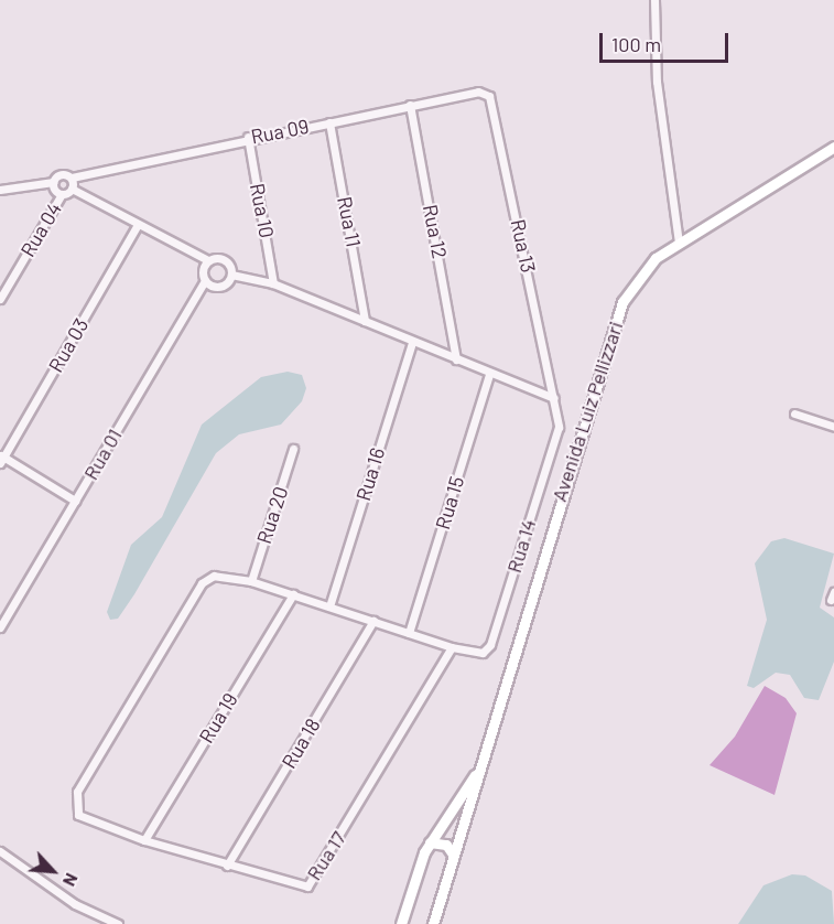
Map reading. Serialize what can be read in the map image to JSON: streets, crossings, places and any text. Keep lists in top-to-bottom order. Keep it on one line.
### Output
{"streets":{"main road":["Avenida Luiz Pellizzari"],"street":["Rua 09","Rua 10","Rua 11","Rua 04","Rua 12","Rua 13","Rua 03","Rua 01","Rua 16","Rua 15","Rua 20","Rua 14","Rua 19","Rua 18","Rua 17"]},"crossings":[["Rua 09","Rua 10"],["Rua 09","Rua 11"],["Rua 09","Rua 12"],["Rua 09","Rua 13"],["Rua 13","Rua 14"],["Rua 20","Rua 17"],["Rua 14","Rua 17"],["Rua 19","Rua 17"],["Rua 18","Rua 17"]],"scale_bar":"100 m","north":"bottom right"}
